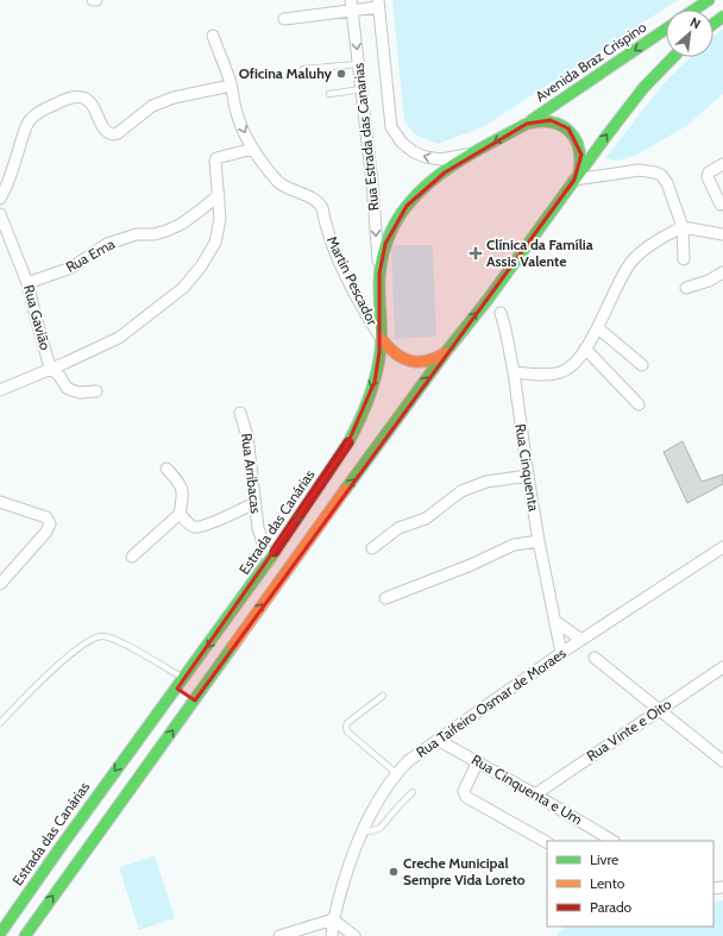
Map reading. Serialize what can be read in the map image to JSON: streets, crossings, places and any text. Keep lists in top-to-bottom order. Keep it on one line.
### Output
{"streets":{"main road":["Avenida Braz Crispino","Estrada das Canárias"],"street":["Rua Estrada das Canarias","Rua Ema","Martin Pescador","Rua Gavião","Rua Cinquenta","Rua Arribacas","Rua Taifeiro Osmar de Moraes","Rua Vinte e Oito","Rua Cinquenta e Um"]},"crossings":[["Avenida Braz Crispino","Estrada das Canárias"],["Rua Estrada das Canarias","Estrada das Canárias"],["Rua Ema","Rua Gavião"],["Martin Pescador","Estrada das Canárias"],["Rua Cinquenta","Rua Taifeiro Osmar de Moraes"],["Rua Arribacas","Estrada das Canárias"],["Rua Taifeiro Osmar de Moraes","Rua Cinquenta e Um"],["Rua Vinte e Oito","Rua Cinquenta e Um"]],"places":{"other":["Oficina Maluhy","Creche Municipal Sempre Vida Loreto"],"health":["Clínica da Família Assis Valente"]},"legend":["Livre","Lento","Parado"],"north":"top right"}
